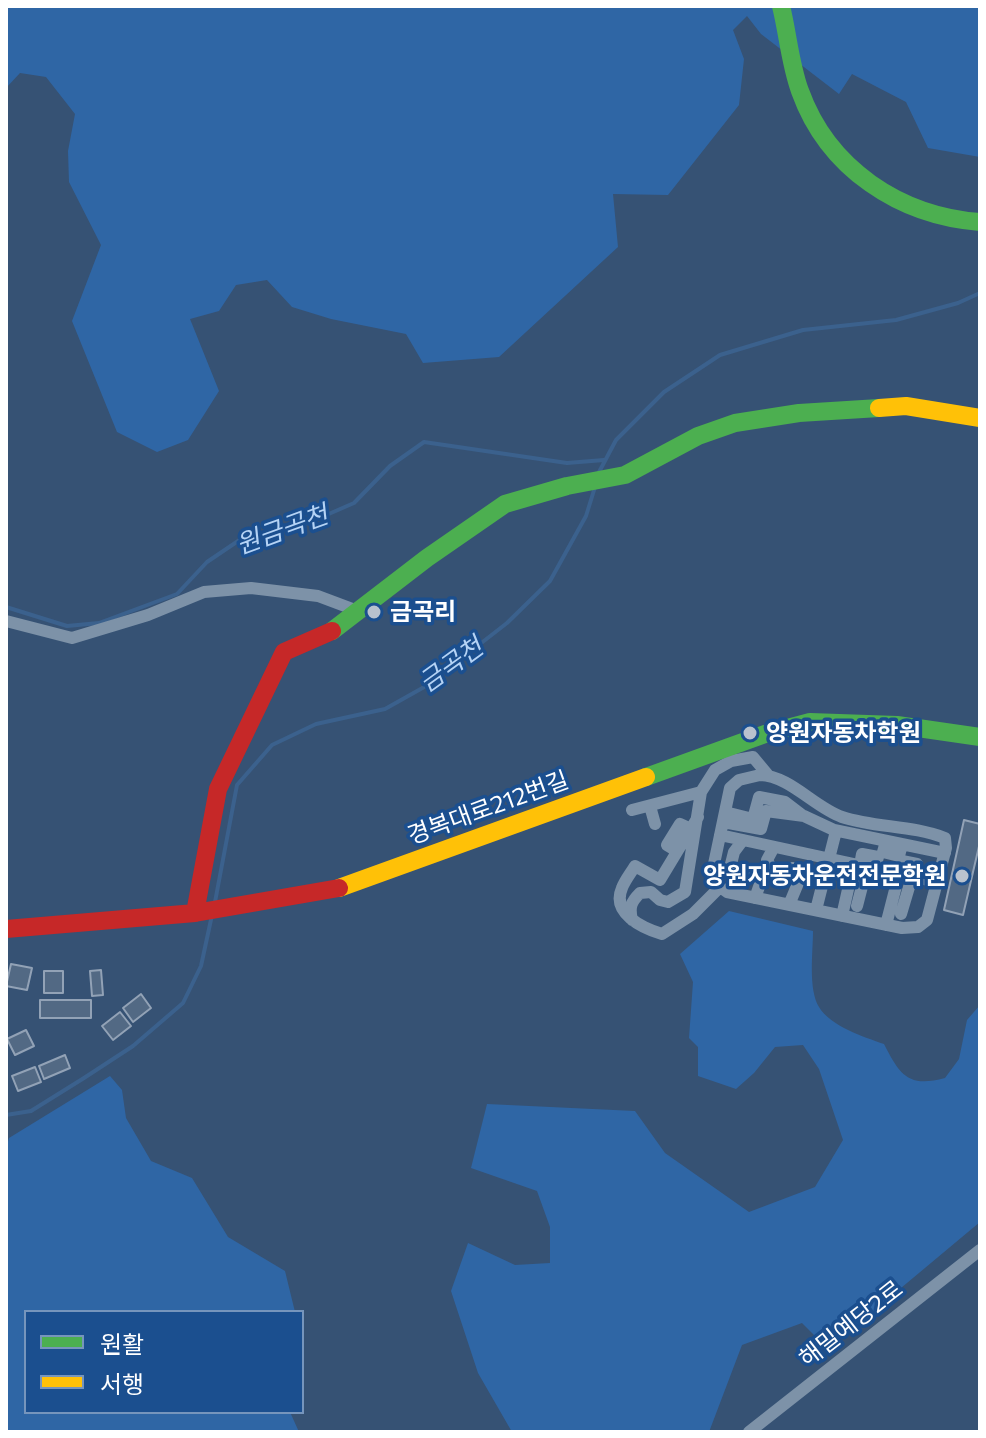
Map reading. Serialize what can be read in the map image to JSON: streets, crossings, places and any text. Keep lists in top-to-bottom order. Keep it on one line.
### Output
{"streets":{"street":["경복대로212번길","해밀예당2로"]},"water":["원금곡천","금곡천"],"places":["금곡리","양원자동차학원","양원자동차운전전문학원"],"legend":["원활","서행"]}
